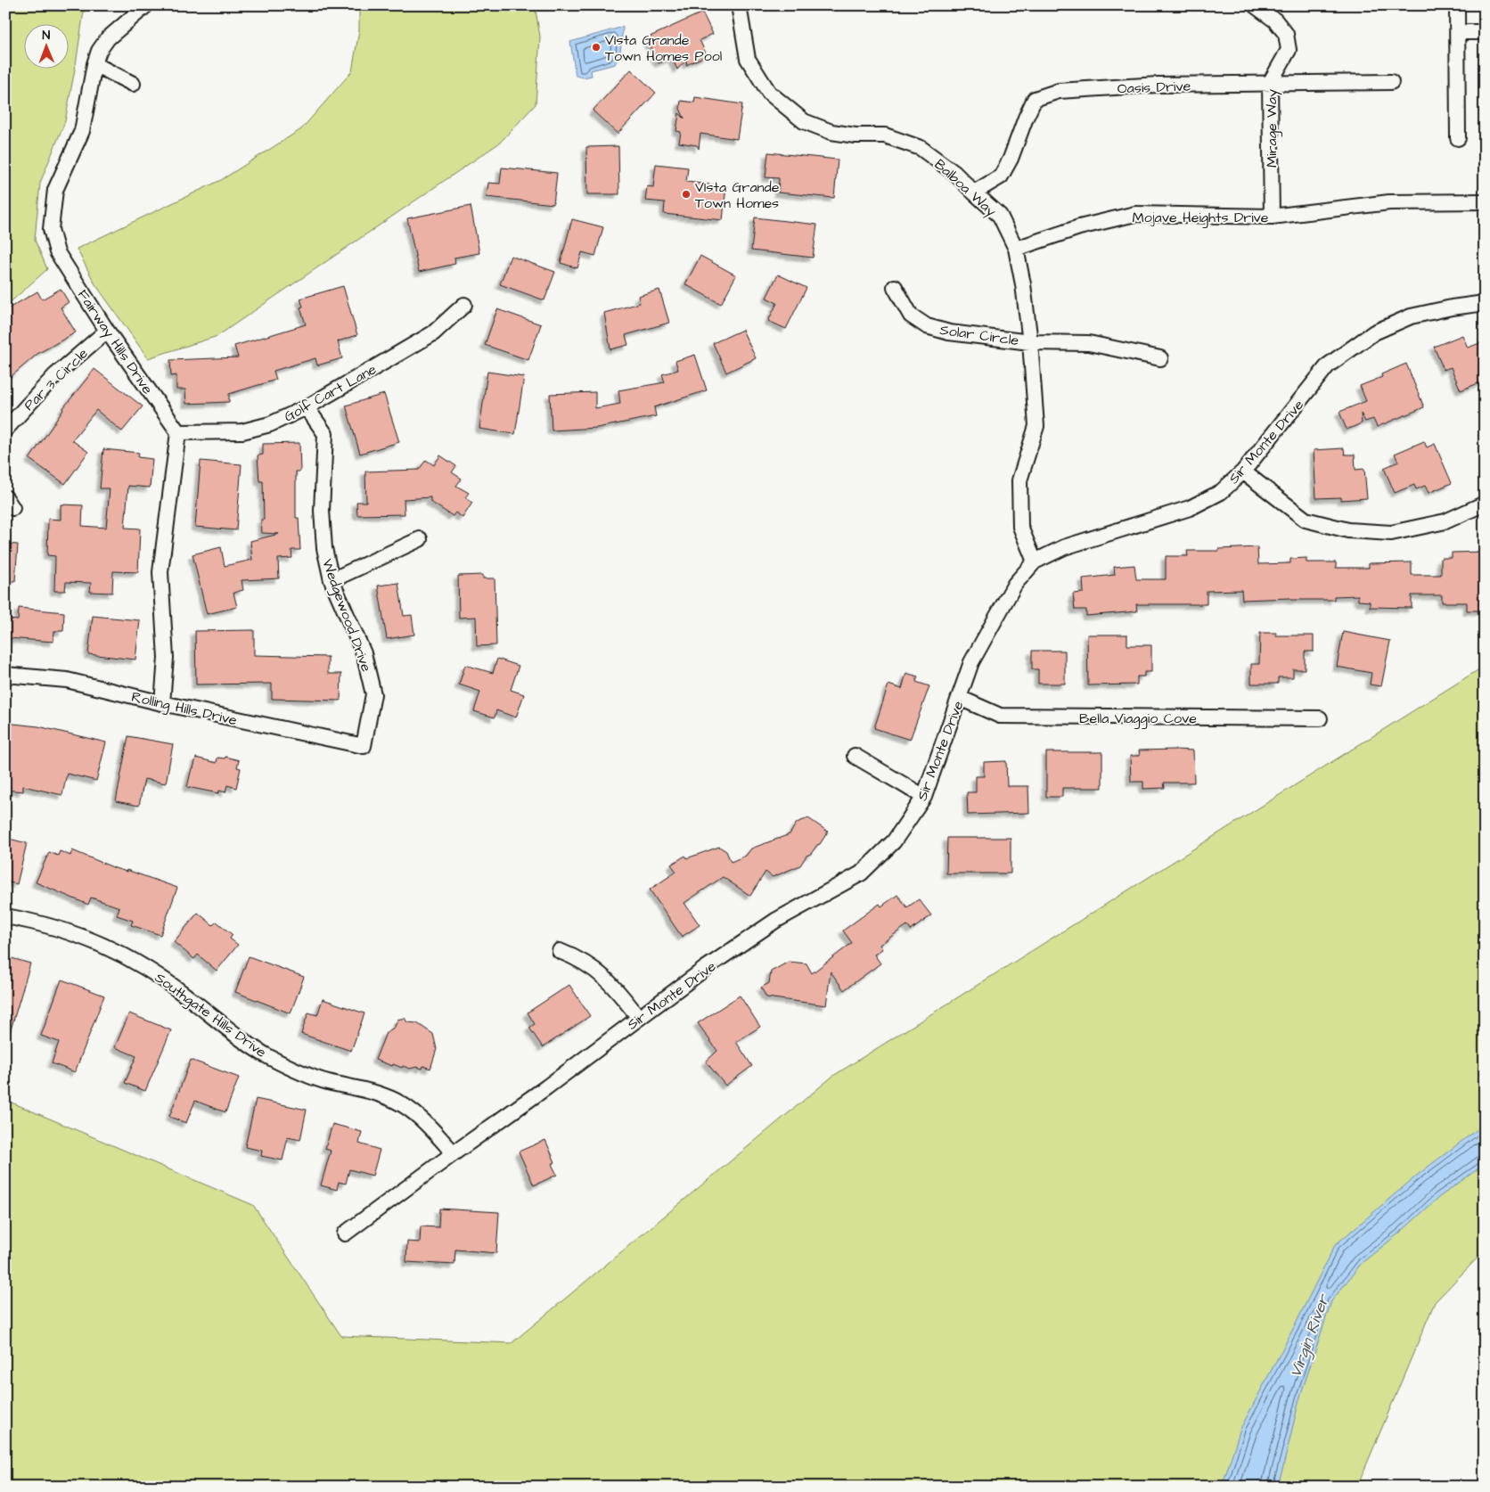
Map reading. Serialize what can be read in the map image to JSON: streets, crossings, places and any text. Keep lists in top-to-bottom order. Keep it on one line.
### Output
{"streets":{"street":["Oasis Drive","Mirage Way","Balboa Way","Mojave Heights Drive","Solar Circle","Fairway Hills Drive","Par 3 Circle","Golf Cart Lane","Sir Monte Drive","Wedgewood Drive","Rolling Hills Drive","Bella Viaggio Cove","Southgate Hills Drive"]},"crossings":[["Oasis Drive","Mirage Way"],["Oasis Drive","Balboa Way"],["Mirage Way","Mojave Heights Drive"],["Balboa Way","Mojave Heights Drive"],["Balboa Way","Solar Circle"],["Balboa Way","Sir Monte Drive"],["Fairway Hills Drive","Par 3 Circle"],["Fairway Hills Drive","Golf Cart Lane"],["Golf Cart Lane","Wedgewood Drive"],["Sir Monte Drive","Bella Viaggio Cove"],["Sir Monte Drive","Southgate Hills Drive"],["Wedgewood Drive","Rolling Hills Drive"]],"water":["Virgin River"],"places":["VIsta Grande Town Homes Pool","VIsta Grande Town Homes"],"north":"top"}
